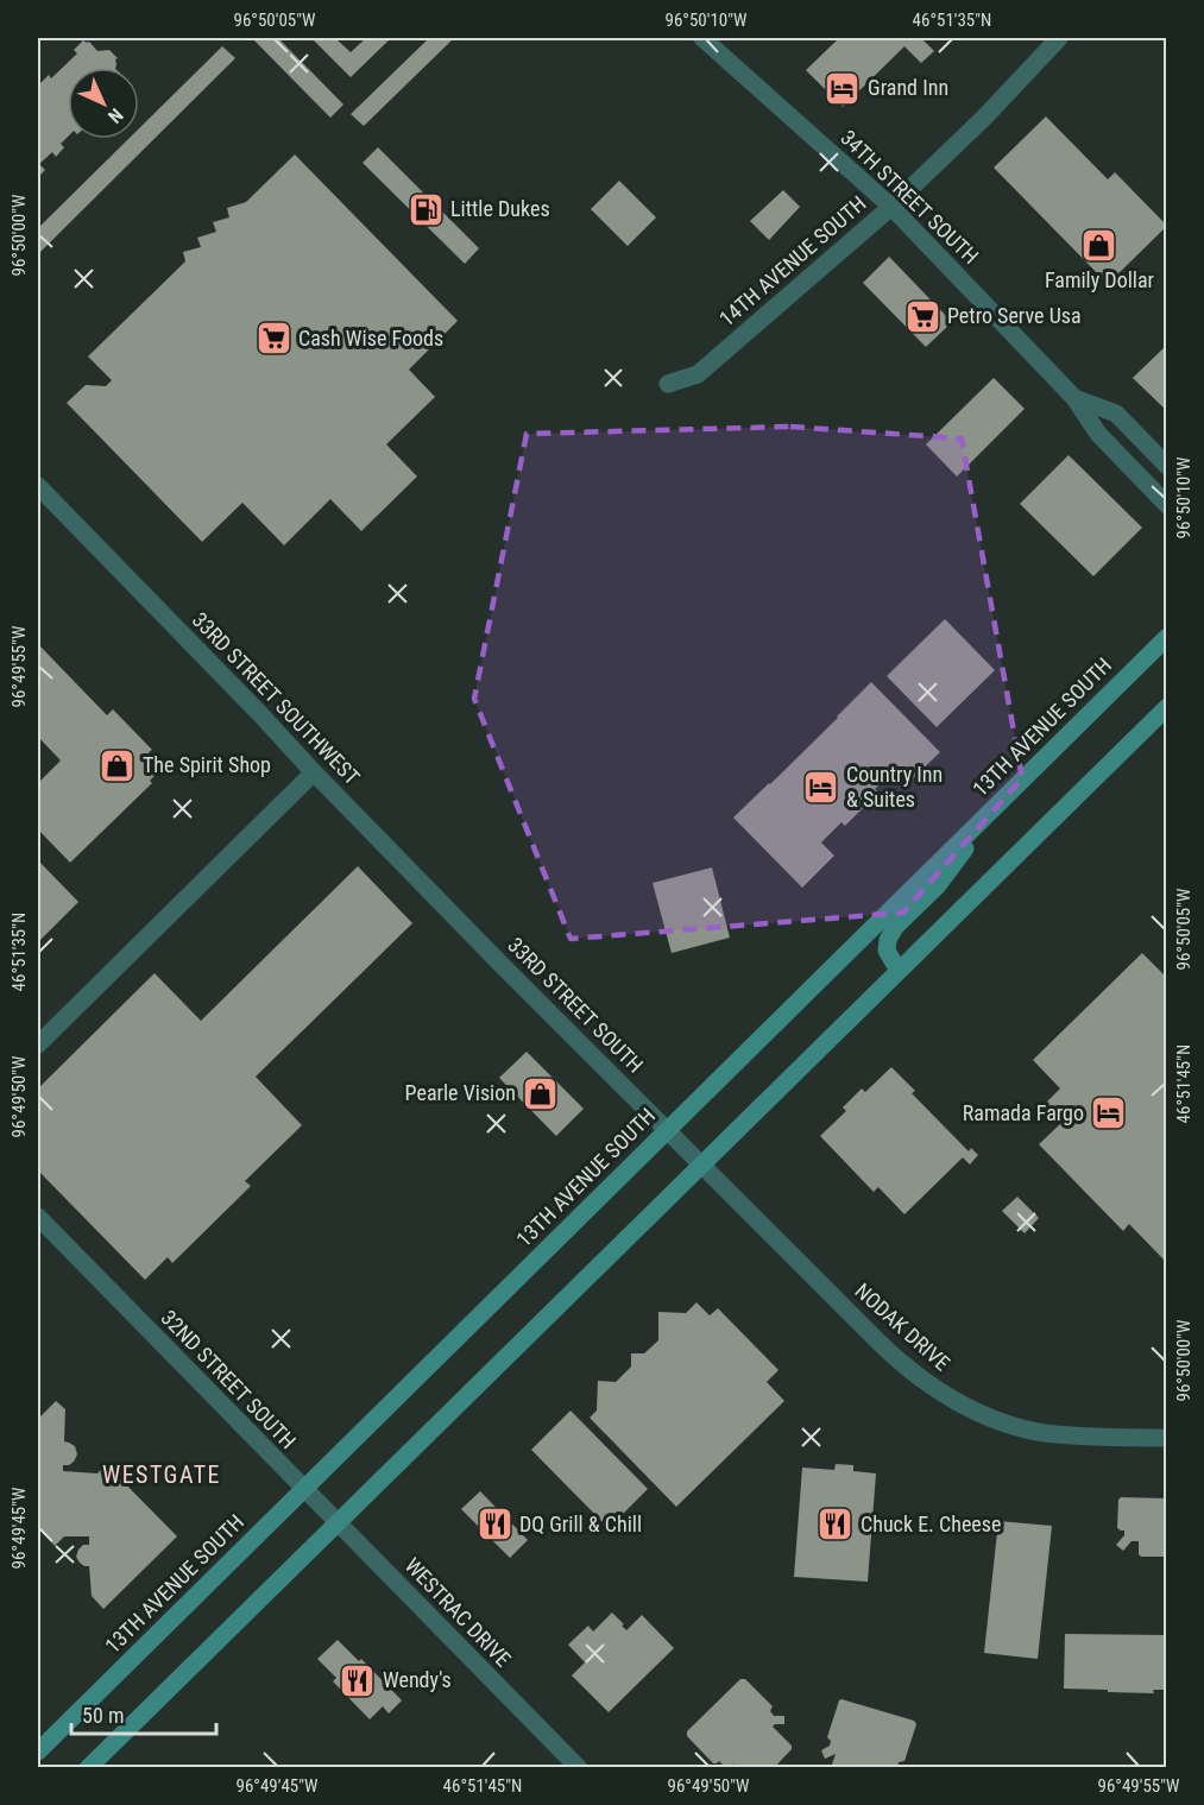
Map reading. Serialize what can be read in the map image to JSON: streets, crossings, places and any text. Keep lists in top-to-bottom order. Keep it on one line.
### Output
{"streets":{"main road":["13TH AVENUE SOUTH"],"street":["34TH STREET SOUTH","14TH AVENUE SOUTH","33RD STREET SOUTHWEST","33RD STREET SOUTH","NODAK DRIVE","32ND STREET SOUTH","WESTRAC DRIVE"]},"crossings":[["34TH STREET SOUTH","14TH AVENUE SOUTH"],["33RD STREET SOUTHWEST","33RD STREET SOUTH"],["13TH AVENUE SOUTH","33RD STREET SOUTH"],["13TH AVENUE SOUTH","NODAK DRIVE"],["13TH AVENUE SOUTH","32ND STREET SOUTH"],["13TH AVENUE SOUTH","WESTRAC DRIVE"],["33RD STREET SOUTH","NODAK DRIVE"],["32ND STREET SOUTH","WESTRAC DRIVE"]],"districts":["WESTGATE"],"places":{"hotel":["Grand Inn","Country Inn & Suites","Ramada Fargo"],"fuel station":["Little Dukes"],"shop":["Family Dollar","The Spirit Shop","Pearle Vision"],"supermarket":["Petro Serve Usa","Cash Wise Foods"],"restaurant":["DQ Grill & Chill","Chuck E. Cheese","Wendy's"]},"scale_bar":"50 m","north":"bottom right","coordinates":["96°50'05\"W","96°50'10\"W","46°51'35\"N","96°50'00\"W","96°49'55\"W","46°51'45\"N","96°49'50\"W","96°49'45\"W"]}
